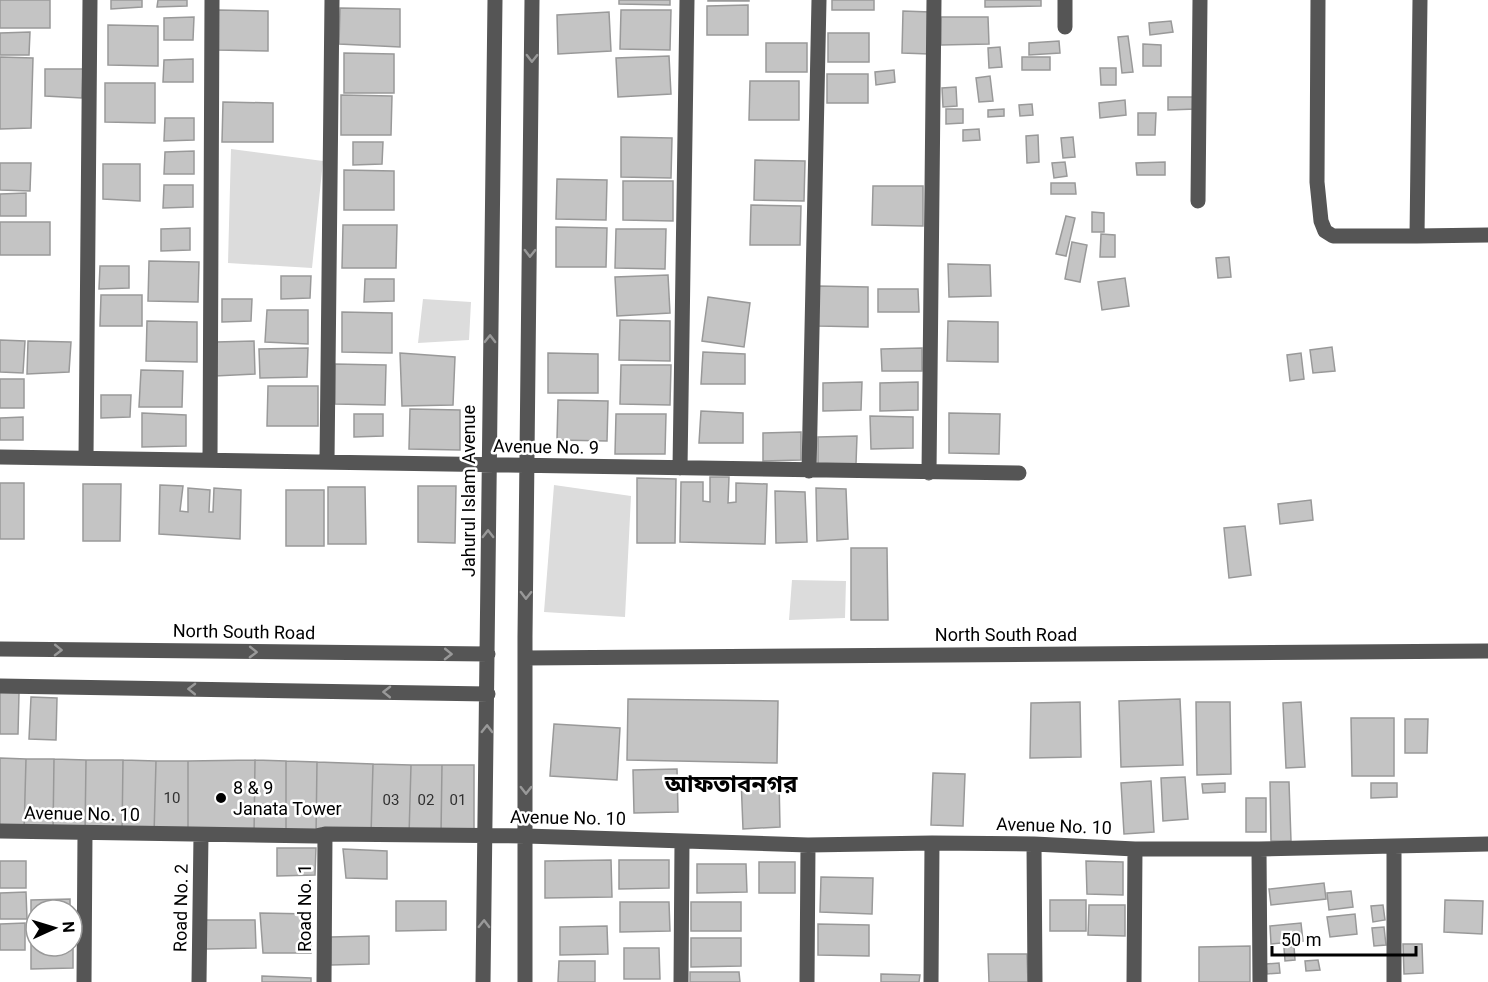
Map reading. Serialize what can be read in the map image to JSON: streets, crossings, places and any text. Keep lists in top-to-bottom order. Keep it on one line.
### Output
{"streets":{"street":["Avenue No. 9","Jahurul Islam Avenue","North South Road","Avenue No. 10","Road No. 2","Road No. 1"]},"crossings":[["Avenue No. 9","Jahurul Islam Avenue"],["Jahurul Islam Avenue","North South Road"],["Jahurul Islam Avenue","Avenue No. 10"],["Avenue No. 10","Road No. 2"],["Avenue No. 10","Road No. 1"]],"districts":["আফতাবনগর"],"places":["8 & 9 Janata Tower"],"house_numbers":["10","03","02","01"],"scale_bar":"50 m","north":"right"}
